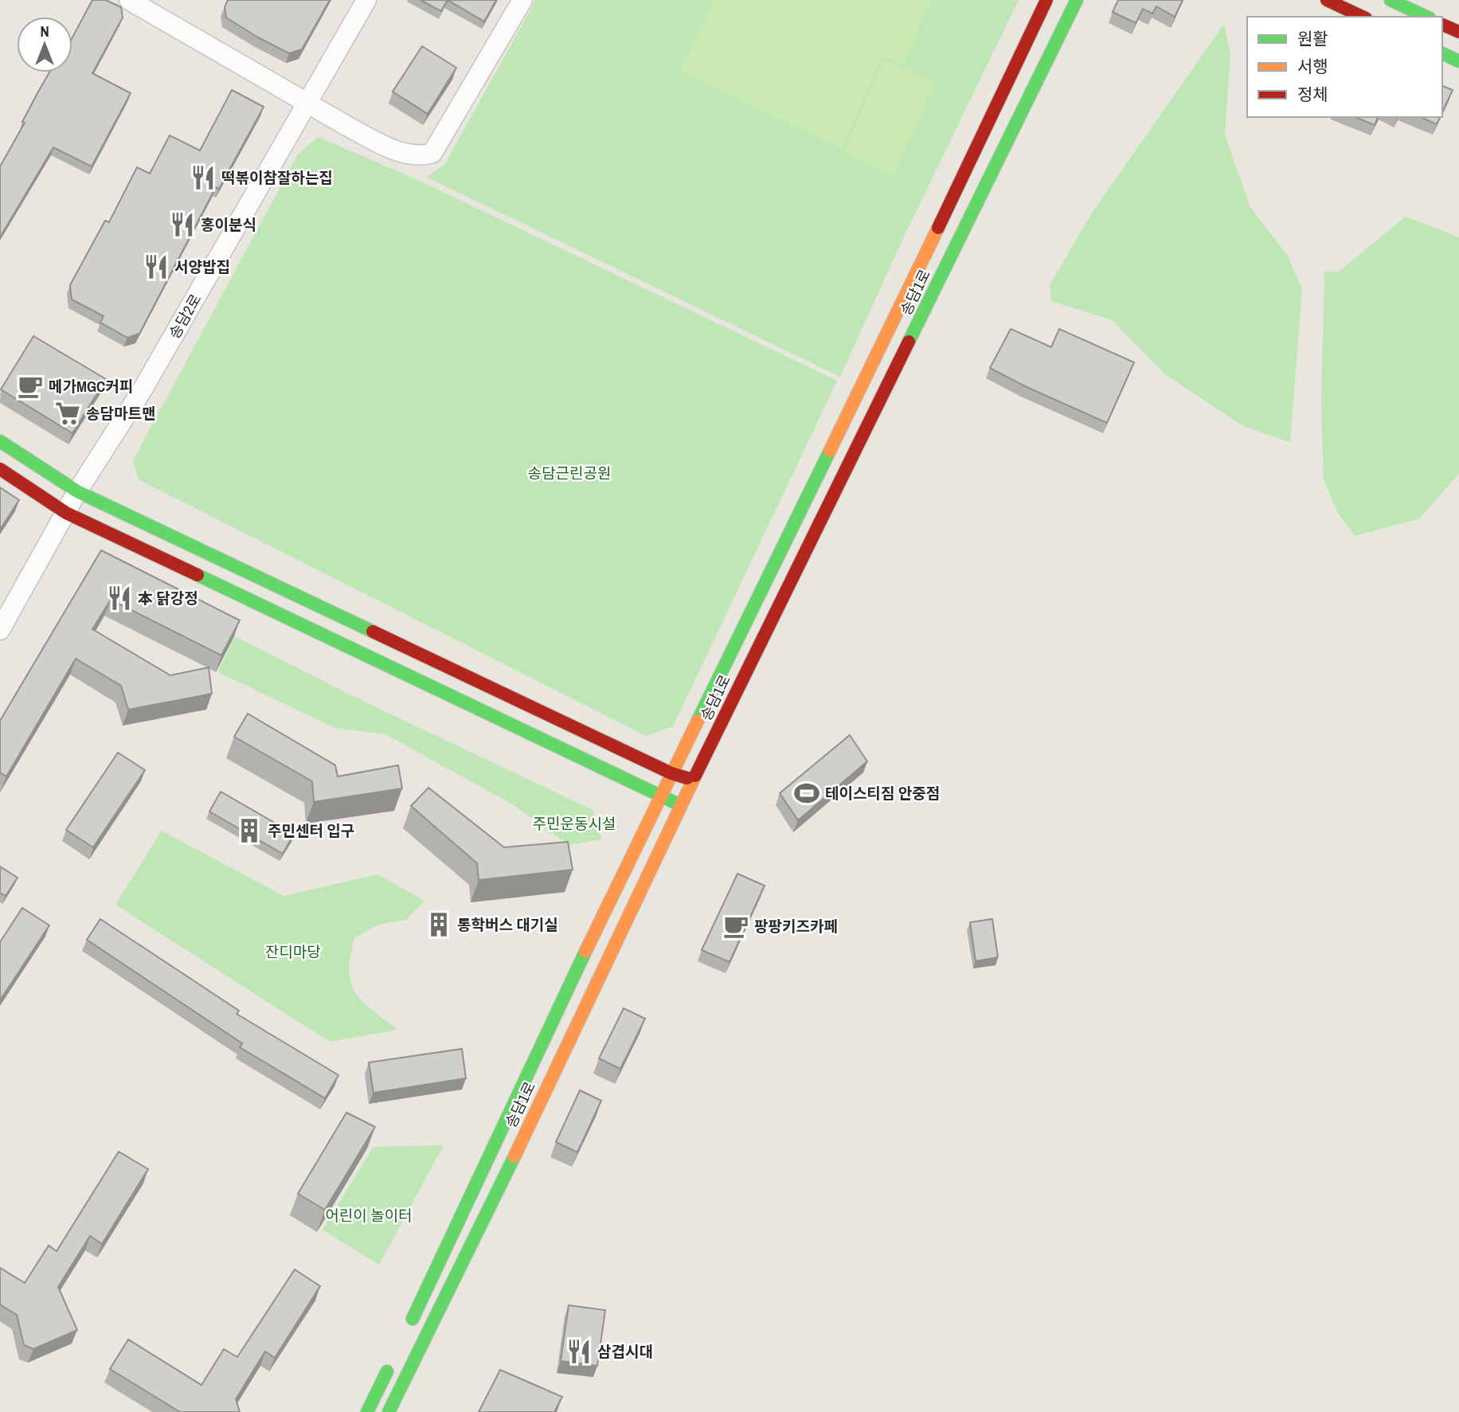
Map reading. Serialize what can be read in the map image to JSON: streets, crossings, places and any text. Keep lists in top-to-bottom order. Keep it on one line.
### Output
{"streets":{"main road":["송담1로"],"street":["송담2로"]},"parks":["송담근린공원","주민운동시설","잔디마당","어린이 놀이터"],"places":{"restaurant":["떡볶이참잘하는집","홍이분식","서양밥집","本 닭강정","삼겹시대"],"cafe":["메가MGC커피","팡팡키즈카페"],"supermarket":["송담마트맨"],"sports":["테이스티짐 안중점"],"building":["주민센터 입구","통학버스 대기실"]},"legend":["원활","서행","정체"],"north":"top"}
